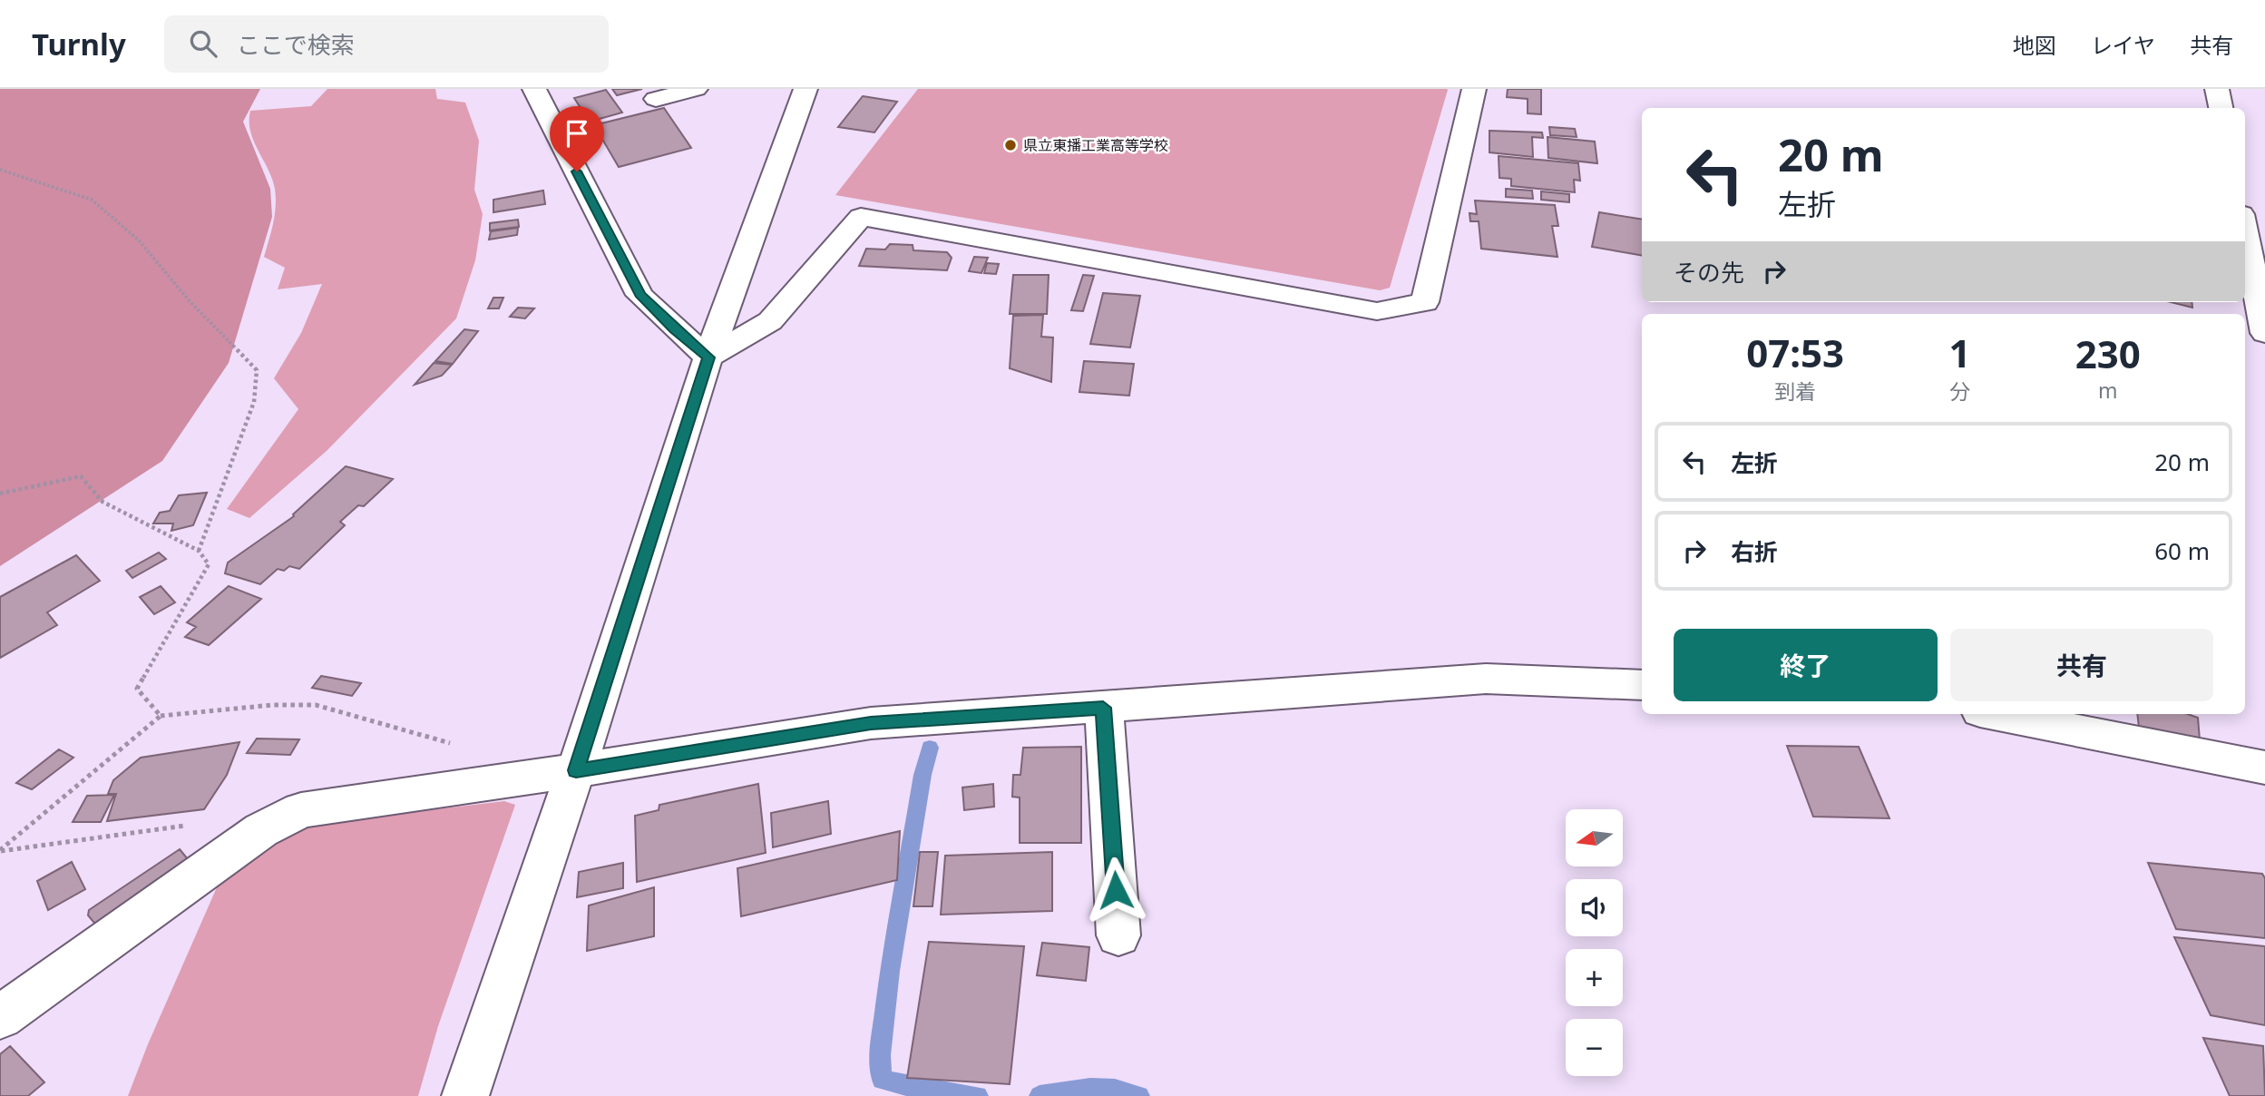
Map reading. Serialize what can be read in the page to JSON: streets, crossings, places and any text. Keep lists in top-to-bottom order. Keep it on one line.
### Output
{"places":["県立東播工業高等学校"],"north":"left","page":{"header":"Turnly","search":"ここで検索","nav":["地図","レイヤ","共有"],"turn":["20 m","左折"],"then":"その先","eta":["07:53","到着","1","分","230","m"],"list":[{"name":"左折","value":"20 m"},{"name":"右折","value":"60 m"}],"buttons":["終了","共有"],"map_buttons":["+","−"]}}
